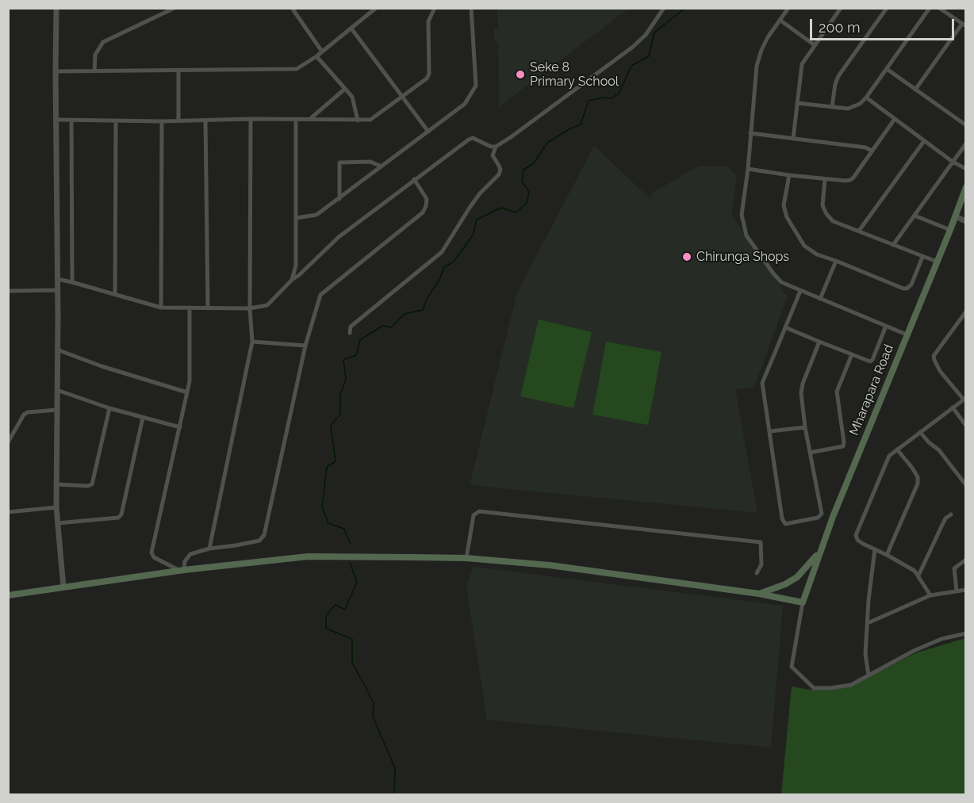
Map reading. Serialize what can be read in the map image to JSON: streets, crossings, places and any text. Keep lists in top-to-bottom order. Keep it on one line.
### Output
{"streets":{"main road":["Mharapara Road"]},"places":["Seke 8 Primary School","Chirunga Shops"],"scale_bar":"200 m"}
